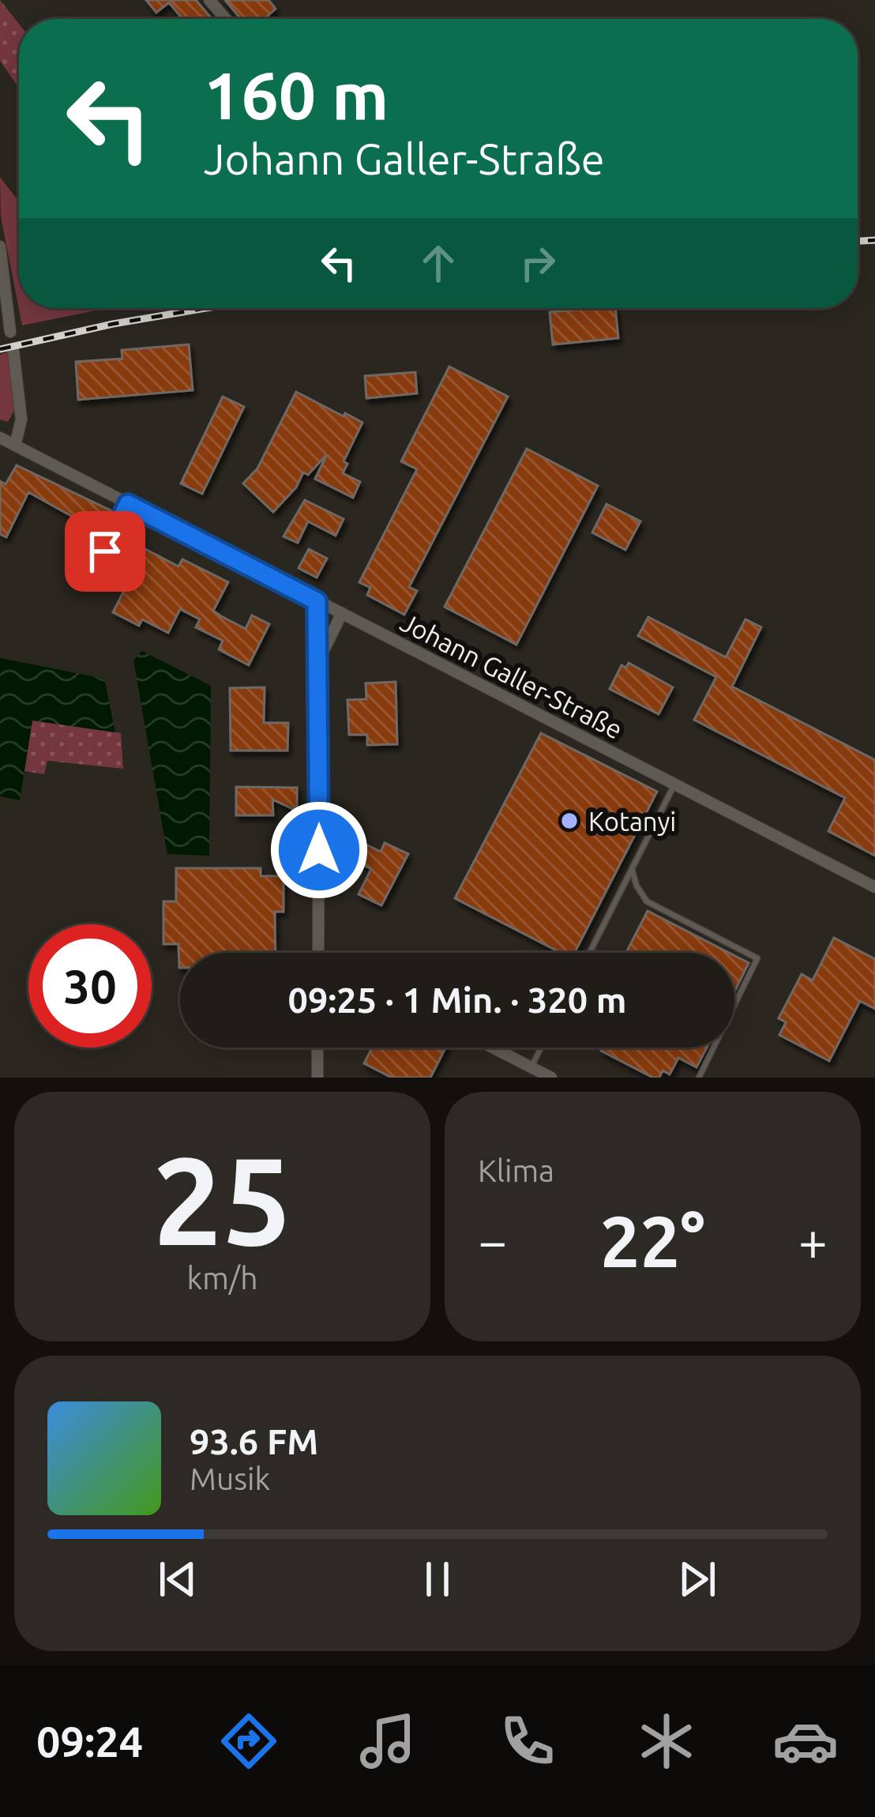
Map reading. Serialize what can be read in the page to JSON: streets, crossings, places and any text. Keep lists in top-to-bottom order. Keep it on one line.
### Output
{"streets":{"street":["Johann Galler-Straße"]},"places":["Kotanyi"],"page":{"turn":["160 m","Johann Galler-Straße"],"limit":"30","trip":"09:25 · 1 Min. · 320 m","tile":[["25","km/h"],"Klima"],"heat":["−","22°","+"],"song":["93.6 FM","Musik"],"tabs":"09:24"}}
